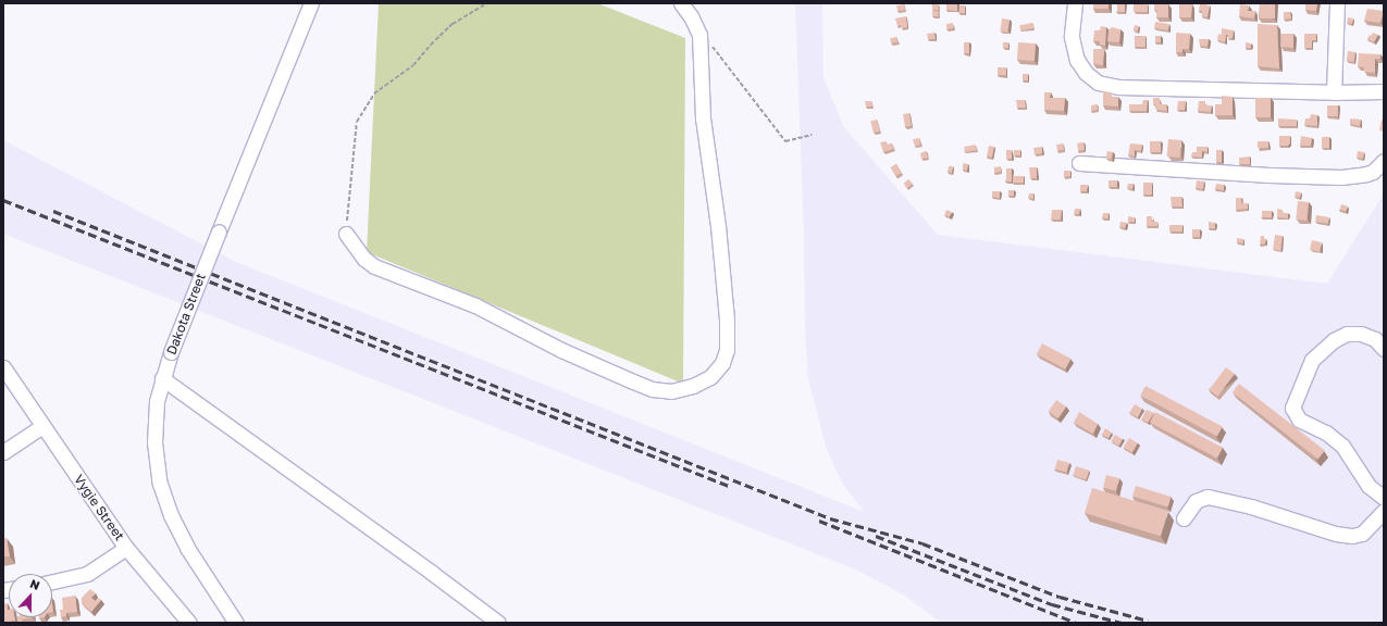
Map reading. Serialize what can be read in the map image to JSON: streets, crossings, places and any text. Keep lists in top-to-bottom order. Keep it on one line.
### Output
{"streets":{"street":["Dakota Street","Vygie Street"]},"north":"top"}
